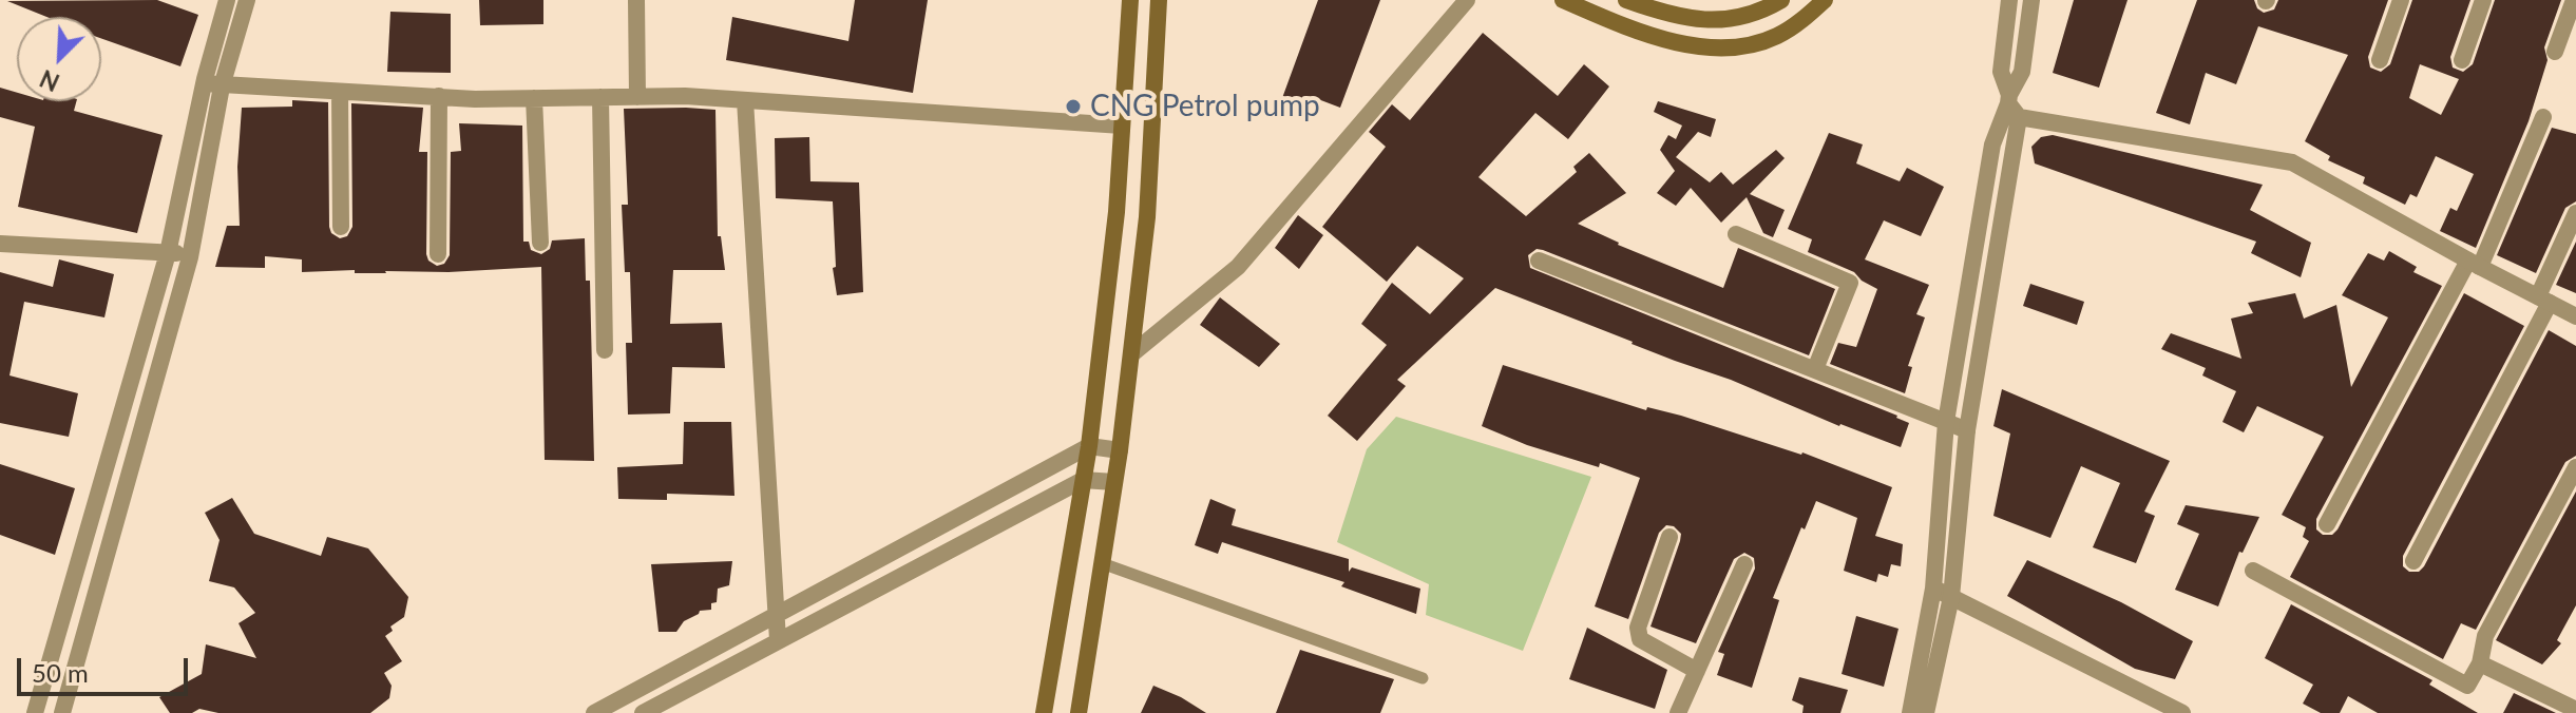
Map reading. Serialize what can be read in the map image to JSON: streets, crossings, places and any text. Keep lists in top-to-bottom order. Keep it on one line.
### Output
{"places":["CNG Petrol pump"],"scale_bar":"50 m","north":"bottom left"}
